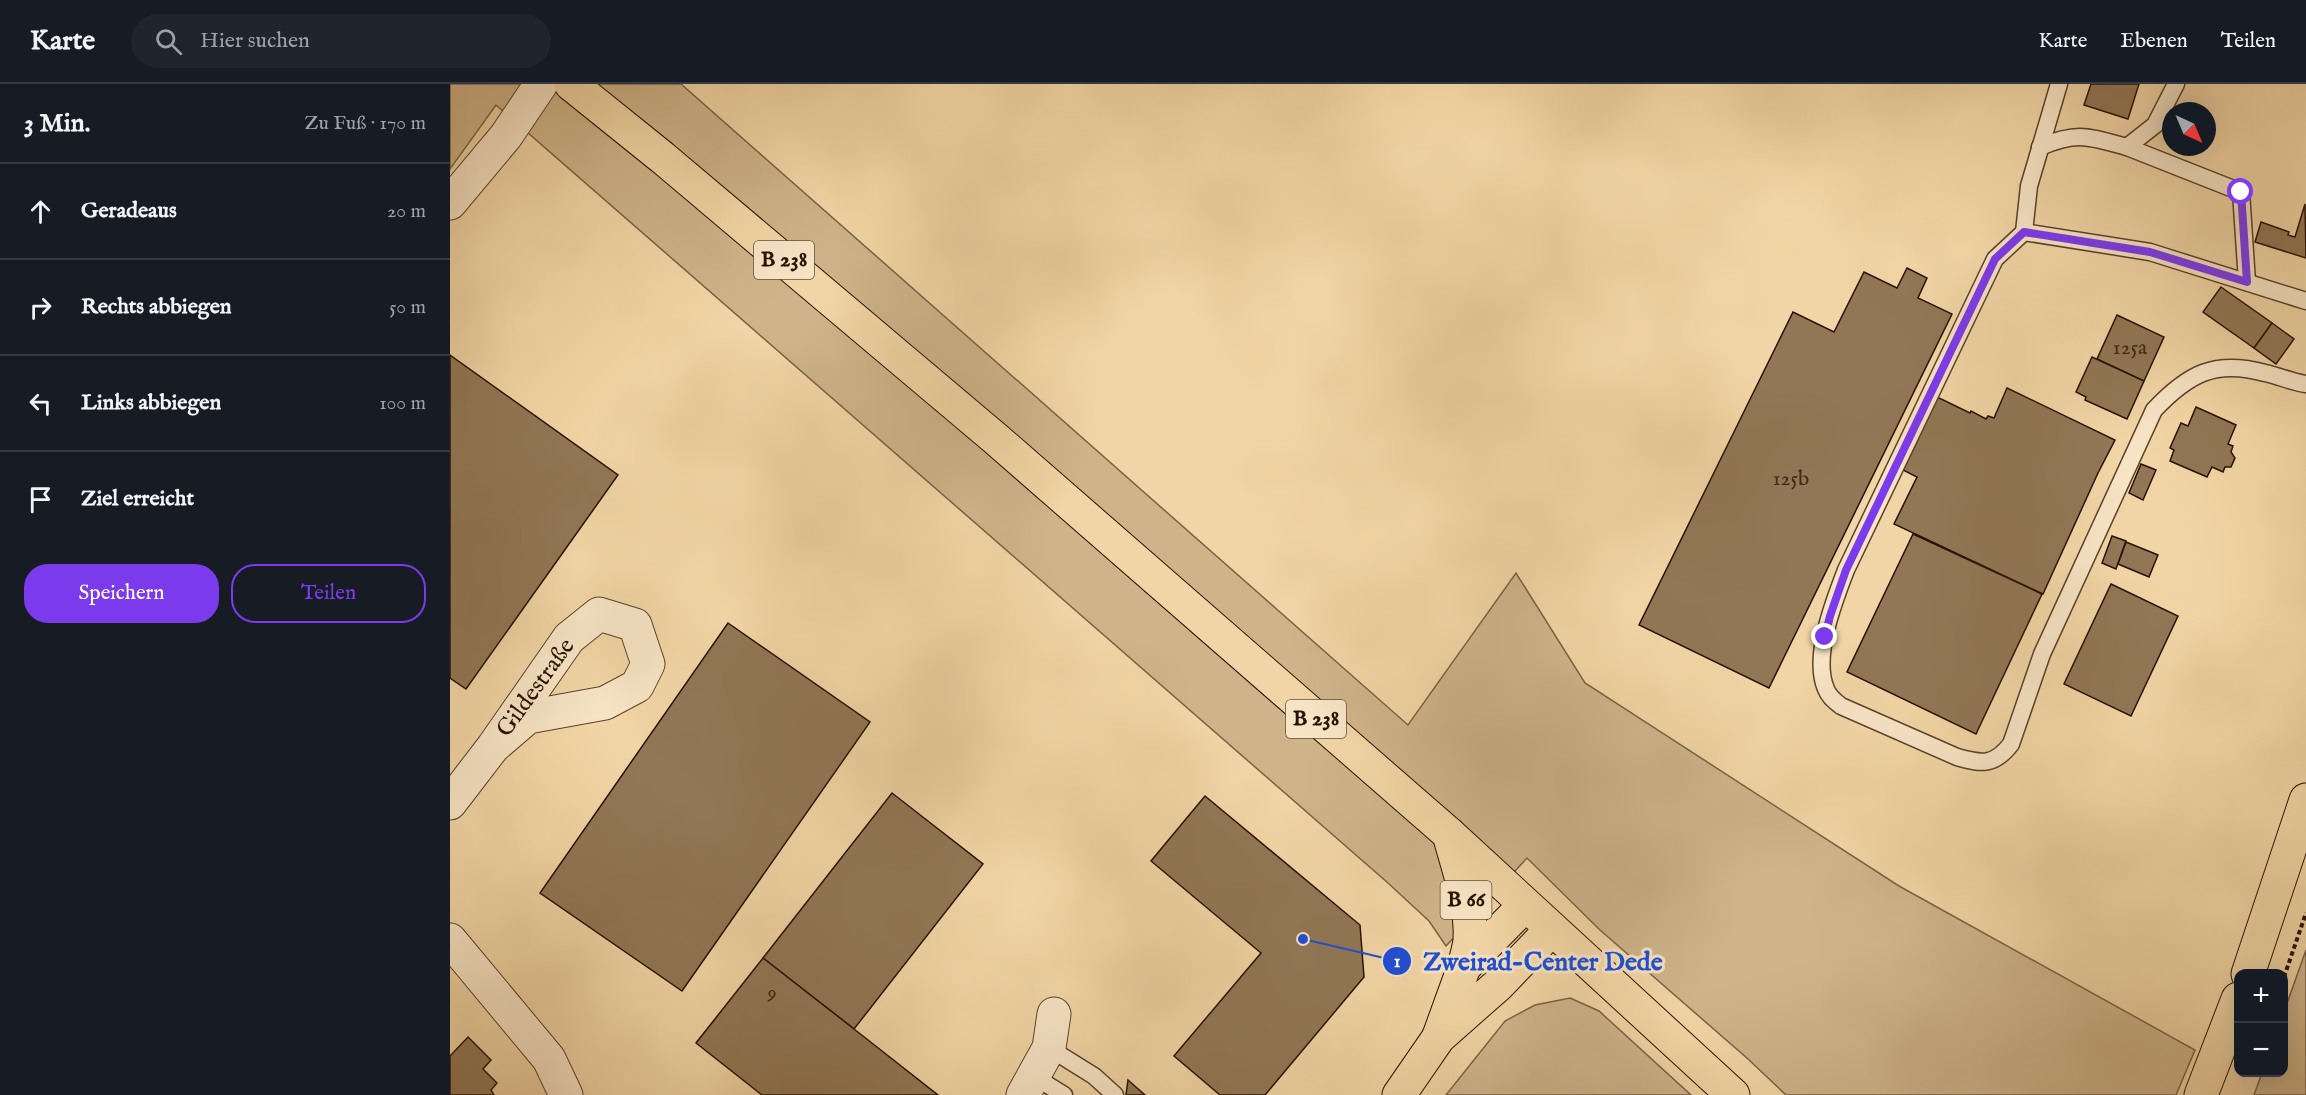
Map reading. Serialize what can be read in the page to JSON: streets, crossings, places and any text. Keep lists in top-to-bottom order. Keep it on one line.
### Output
{"streets":{"main road":["B 238","B 66"],"street":["Gildestraße"]},"crossings":[["B 238","B 66"]],"places":["Zweirad-Center Dede"],"house_numbers":["125a","125b","9"],"north":"bottom right","page":{"header":"Karte","search":"Hier suchen","nav":["Karte","Ebenen","Teilen"],"heading":["3 Min.","Zu Fuß · 170 m"],"list":[["Geradeaus","20 m"],["Rechts abbiegen","50 m"],["Links abbiegen","100 m"],"Ziel erreicht"],"buttons":["Speichern","Teilen"],"map_buttons":["+","−"]}}
